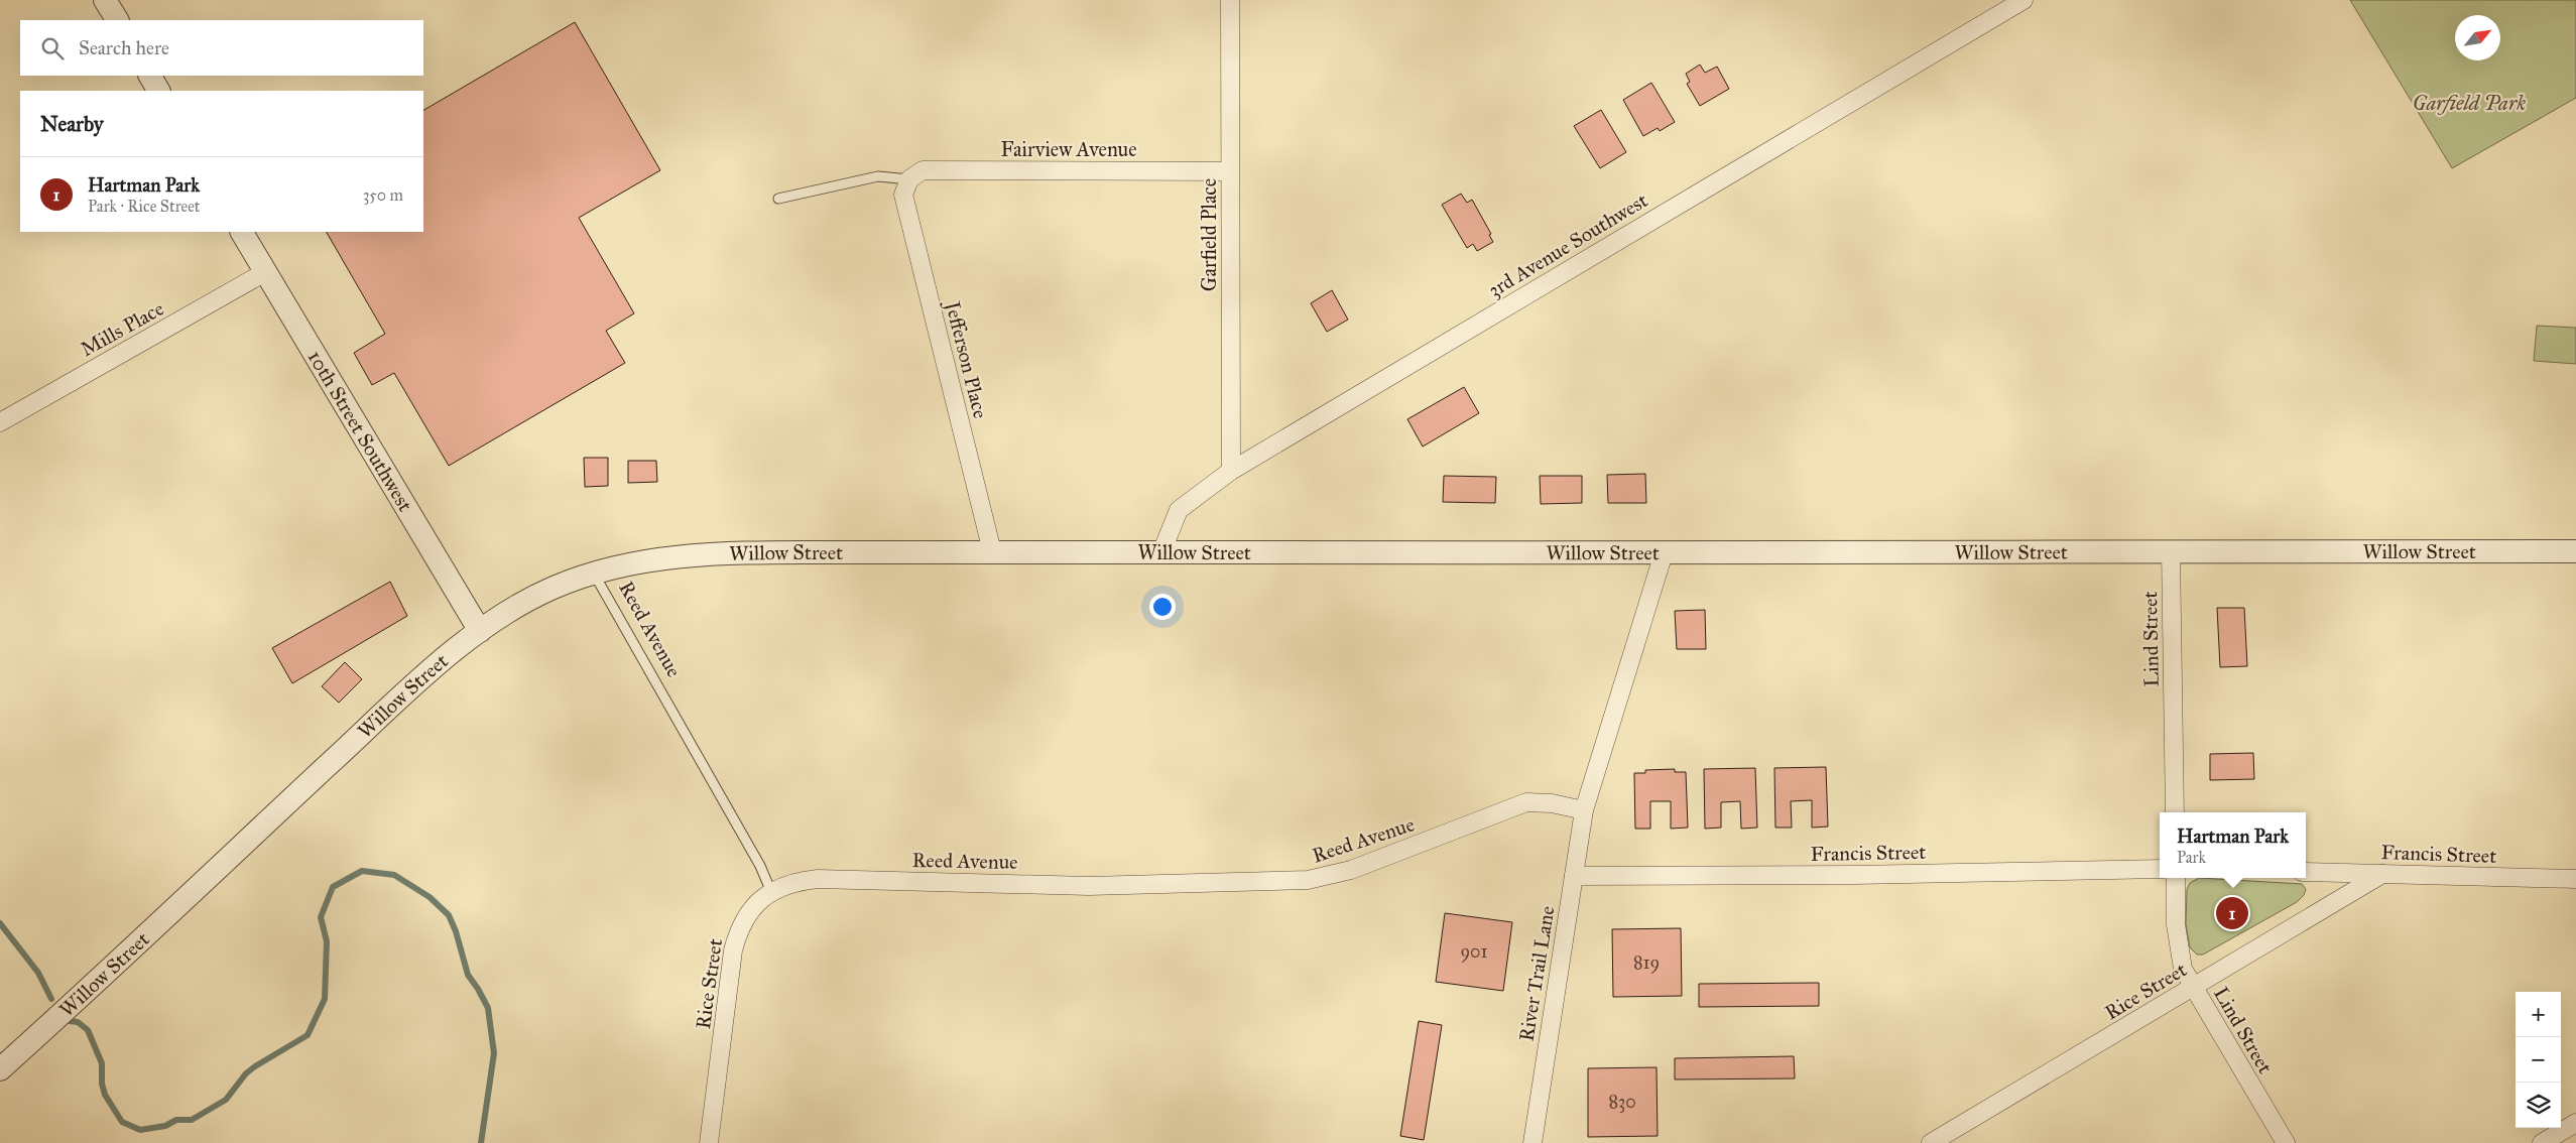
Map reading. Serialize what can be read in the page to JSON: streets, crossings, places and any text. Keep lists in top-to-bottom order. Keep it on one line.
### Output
{"streets":{"street":["Fairview Avenue","Garfield Place","3rd Avenue Southwest","Mills Place","Jefferson Place","10th Street Southwest","Willow Street","Reed Avenue","Lind Street","Francis Street","River Trail Lane","Rice Street"]},"crossings":[["Fairview Avenue","Garfield Place"],["Fairview Avenue","Jefferson Place"],["Garfield Place","3rd Avenue Southwest"],["3rd Avenue Southwest","Willow Street"],["Mills Place","10th Street Southwest"],["Jefferson Place","Willow Street"],["10th Street Southwest","Willow Street"],["Willow Street","Reed Avenue"],["Willow Street","Lind Street"],["Reed Avenue","River Trail Lane"],["Reed Avenue","Rice Street"],["Lind Street","Rice Street"],["Francis Street","River Trail Lane"],["Francis Street","Rice Street"]],"parks":["Garfield Park"],"house_numbers":["901","819","830"],"north":"top right","page":{"search":"Search here","heading":"Nearby","list":[{"mark":"1","name":"Hartman Park","note":"Park · Rice Street","value":"350 m"}],"popup":["Hartman Park","Park"],"pins":"1","map_buttons":["+","−"]}}
